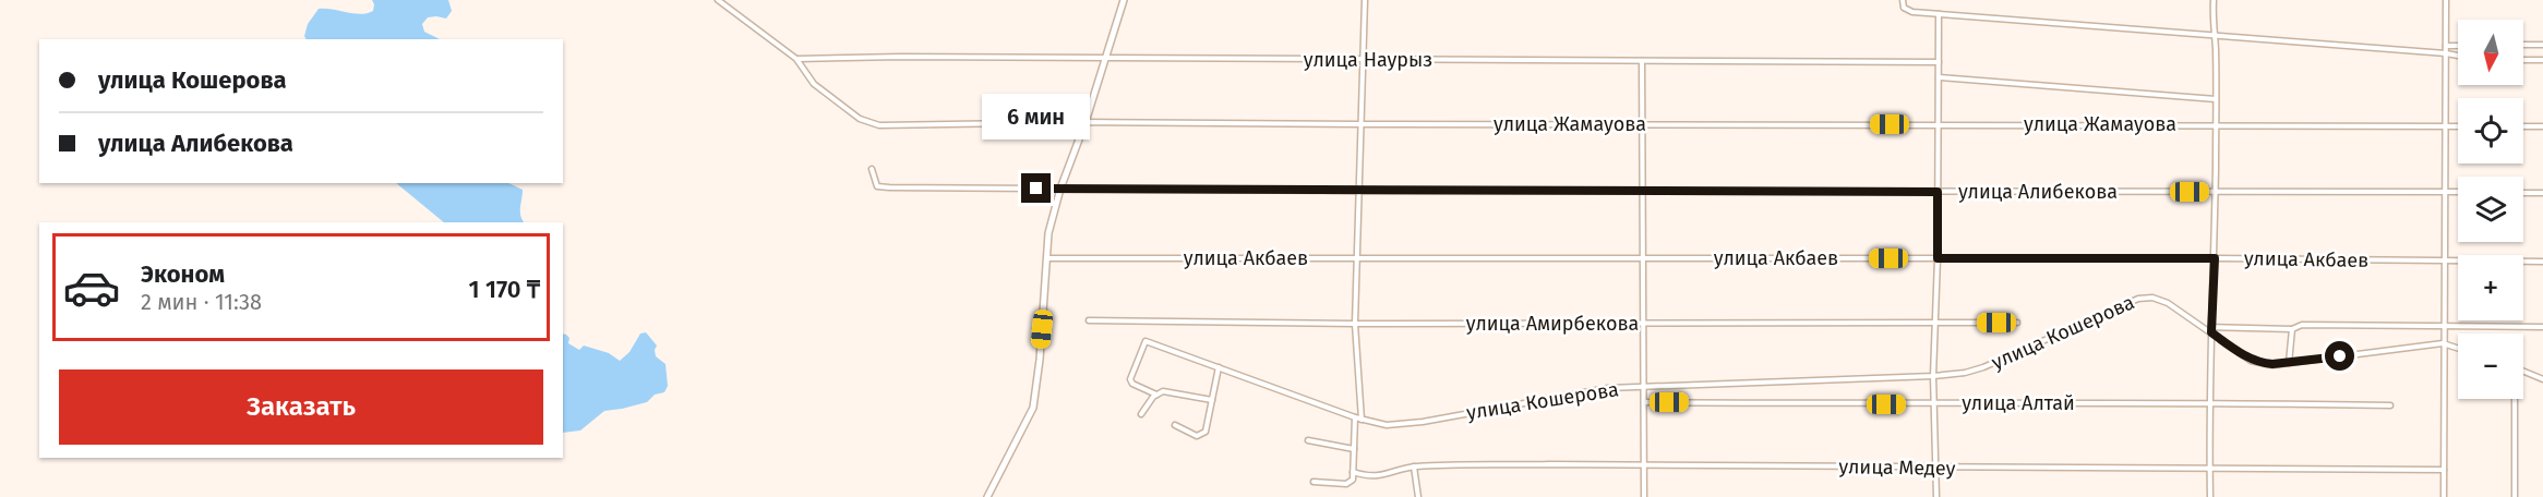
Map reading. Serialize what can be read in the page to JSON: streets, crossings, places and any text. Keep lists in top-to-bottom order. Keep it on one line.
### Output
{"streets":{"street":["улица Наурыз","улица Жамауова","улица Алибекова","улица Акбаев","улица Амирбекова","улица Кошерова","улица Алтай","улица Медеу"]},"crossings":[["улица Наурыз","улица Жамауова"]],"north":"bottom","page":{"map_buttons":["+","−"],"banner":["улица Кошерова","улица Алибекова"],"bubble":"6 мин","list":[{"name":"Эконом","note":"2 мин · 11:38","value":"1 170 ₸"}],"buttons":"Заказать"}}
